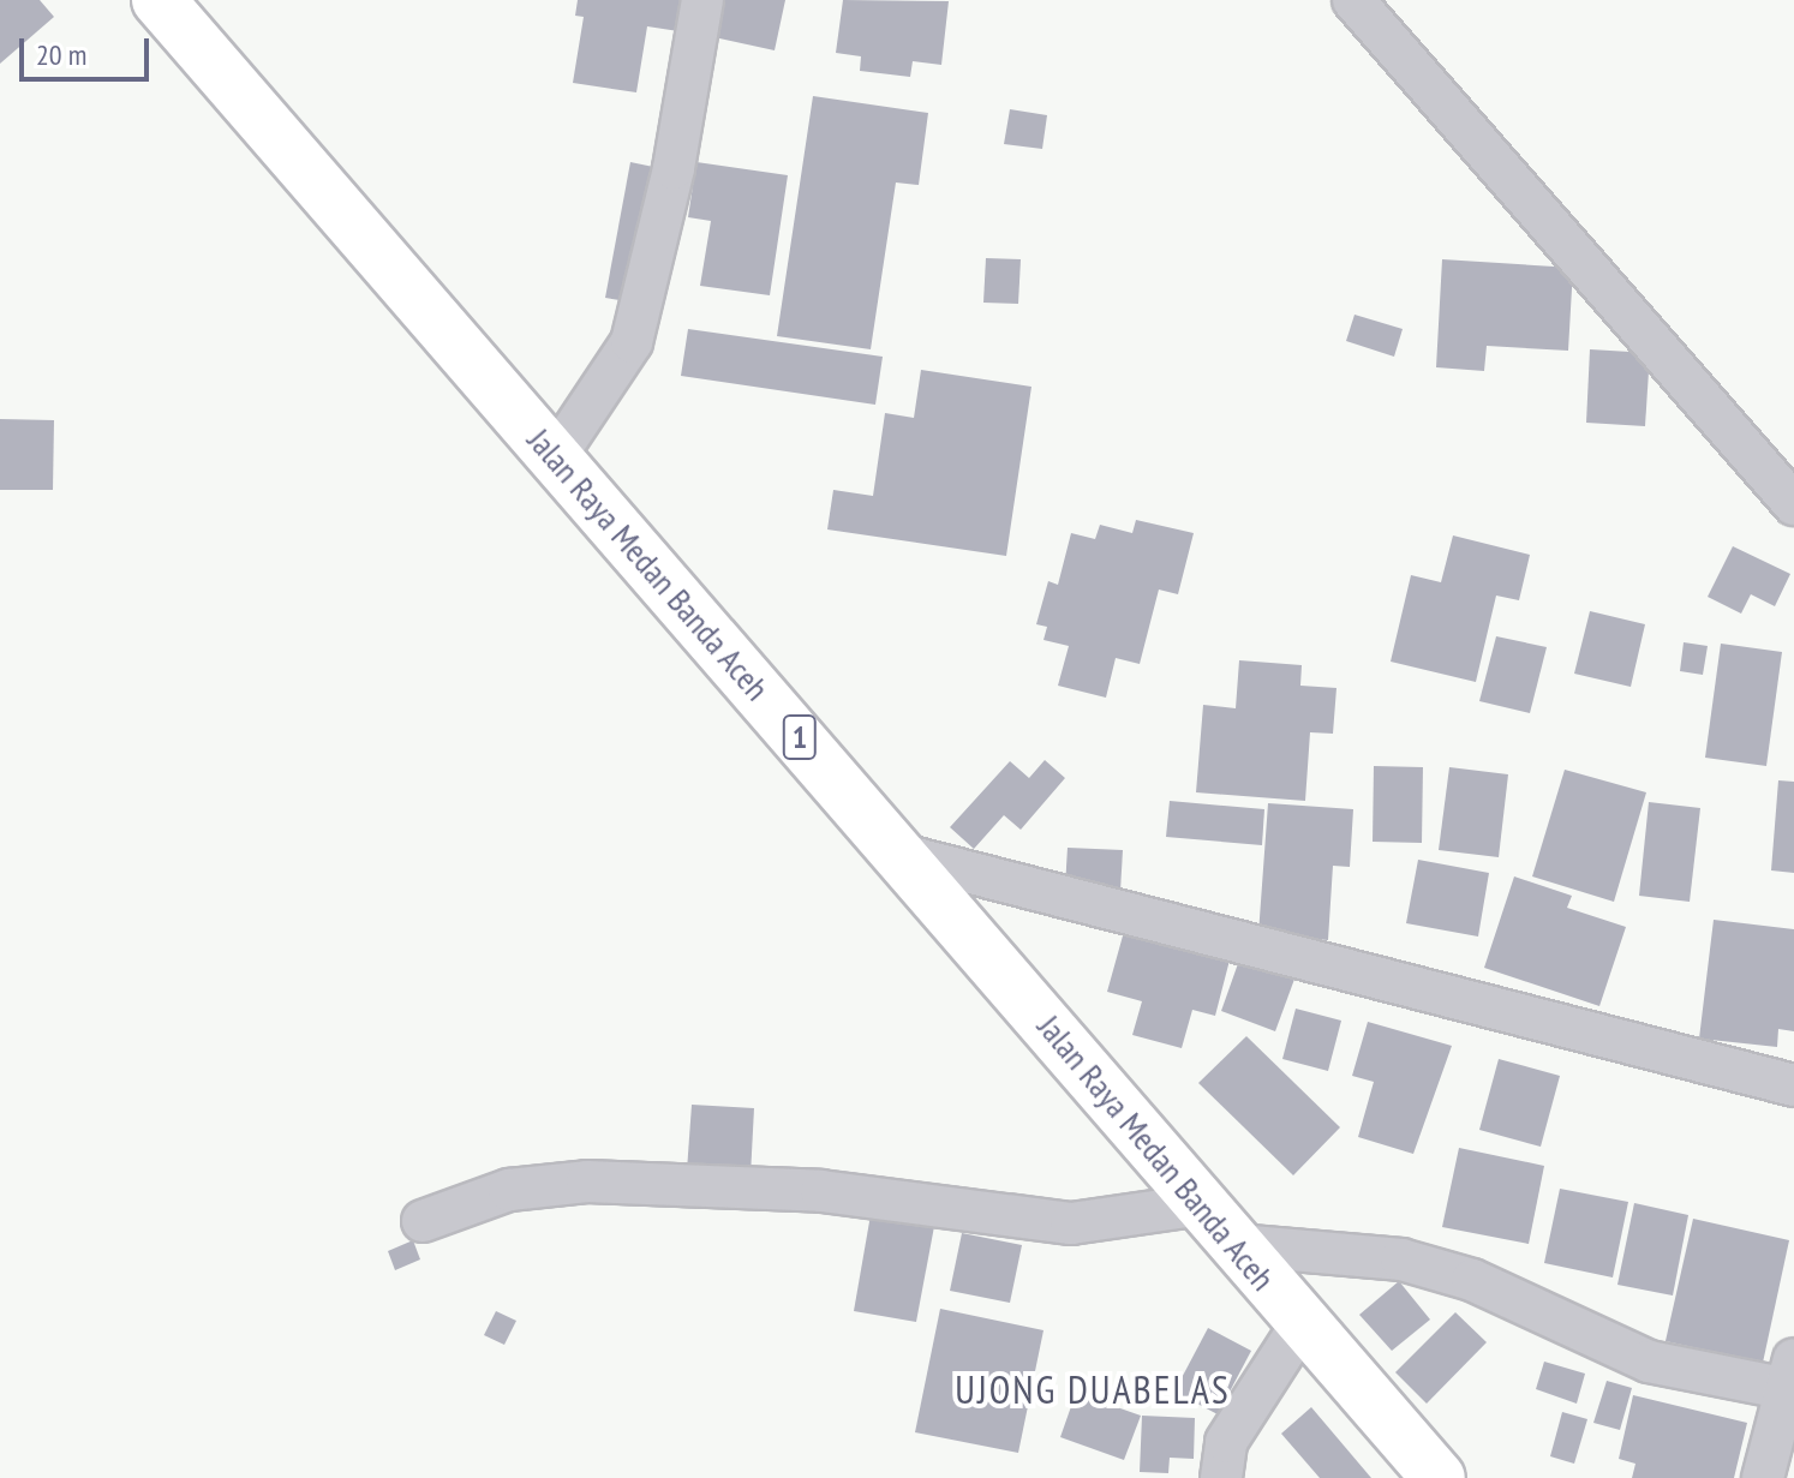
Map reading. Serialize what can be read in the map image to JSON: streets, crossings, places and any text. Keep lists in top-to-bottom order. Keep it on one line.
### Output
{"streets":{"highway":["Jalan Raya Medan Banda Aceh","1"]},"districts":["UJONG DUABELAS"],"scale_bar":"20 m"}
